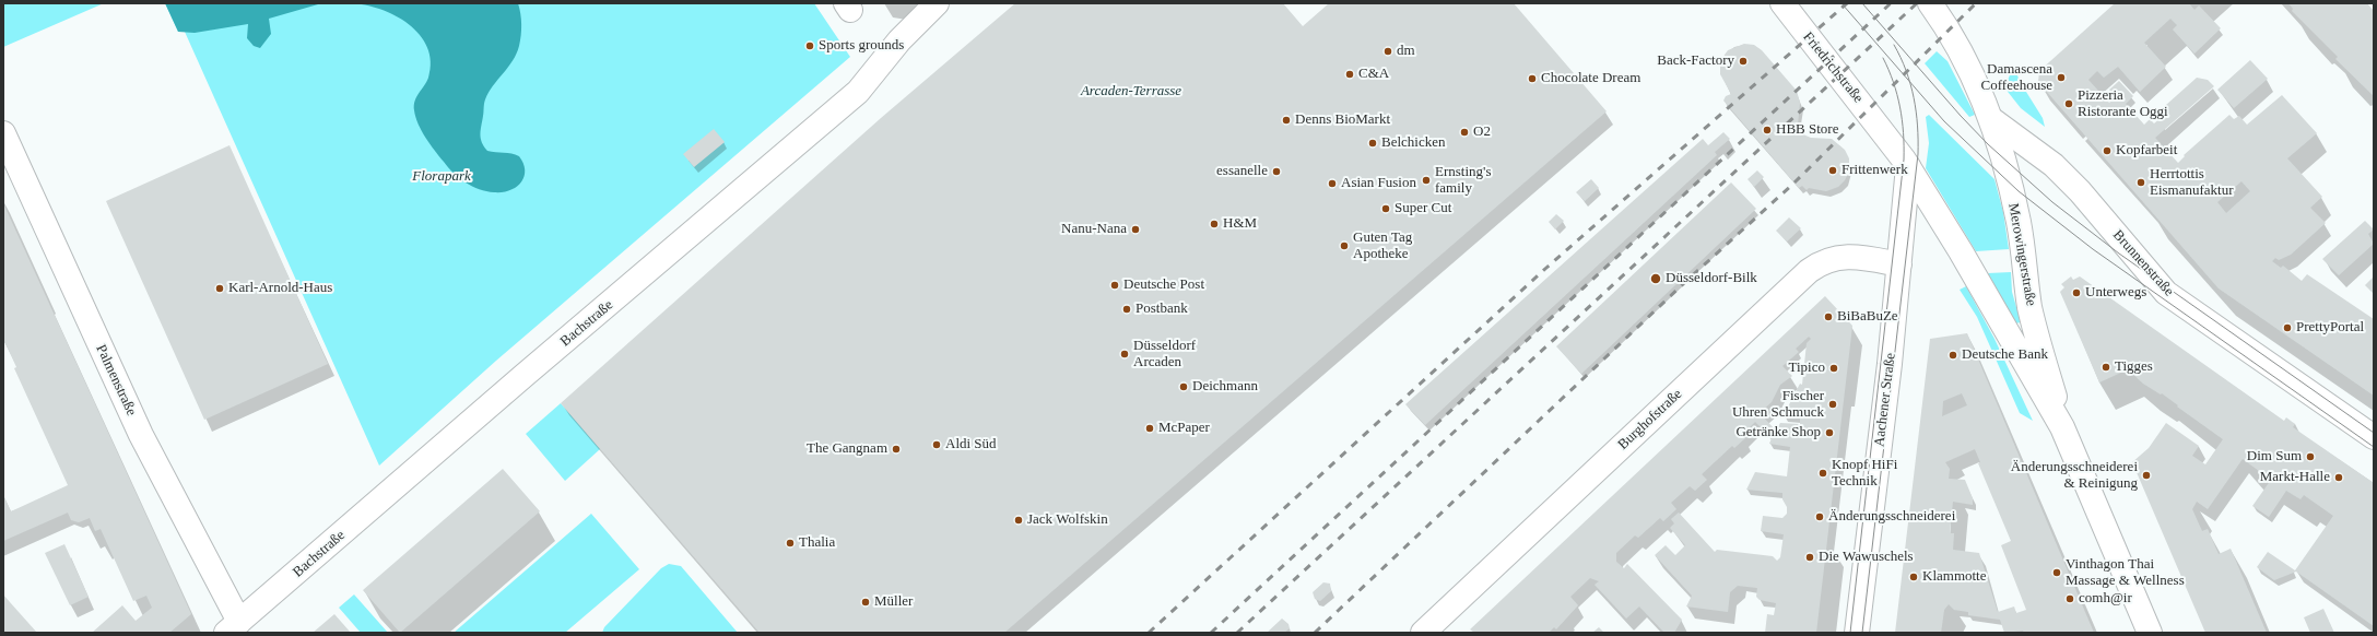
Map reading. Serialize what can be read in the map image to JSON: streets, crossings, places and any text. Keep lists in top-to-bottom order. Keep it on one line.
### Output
{"streets":{"street":["Friedrichstraße","Merowingerstraße","Brunnenstraße","Bachstraße","Palmenstraße","Aachener Straße","Burghofstraße"]},"crossings":[["Friedrichstraße","Merowingerstraße"],["Merowingerstraße","Brunnenstraße"],["Merowingerstraße","Aachener Straße"],["Bachstraße","Palmenstraße"],["Aachener Straße","Burghofstraße"]],"parks":["Arcaden-Terrasse","Florapark"],"places":["Sports grounds","dm","Back-Factory","C&A","Damascena Coffeehouse","Chocolate Dream","Pizzeria Ristorante Oggi","Denns BioMarkt","HBB Store","O2","Belchicken","Kopfarbeit","Frittenwerk","essanelle","Ernsting's family","Herrtottis Eismanufaktur","Asian Fusion","Super Cut","H&M","Nanu-Nana","Guten Tag Apotheke","Düsseldorf-Bilk","Deutsche Post","Karl-Arnold-Haus","Unterwegs","Postbank","BiBaBuZe","PrettyPortal","Düsseldorf Arcaden","Deutsche Bank","Tigges","Tipico","Deichmann","Fischer Uhren Schmuck","McPaper","Getränke Shop","Aldi Süd","The Gangnam","Dim Sum","Knopf HiFi Technik","Änderungsschneiderei & Reinigung","Markt-Halle","Änderungsschneiderei","Jack Wolfskin","Thalia","Die Wawuschels","Vinthagon Thai Massage & Wellness","Klammotte","comh@ir","Müller"]}
